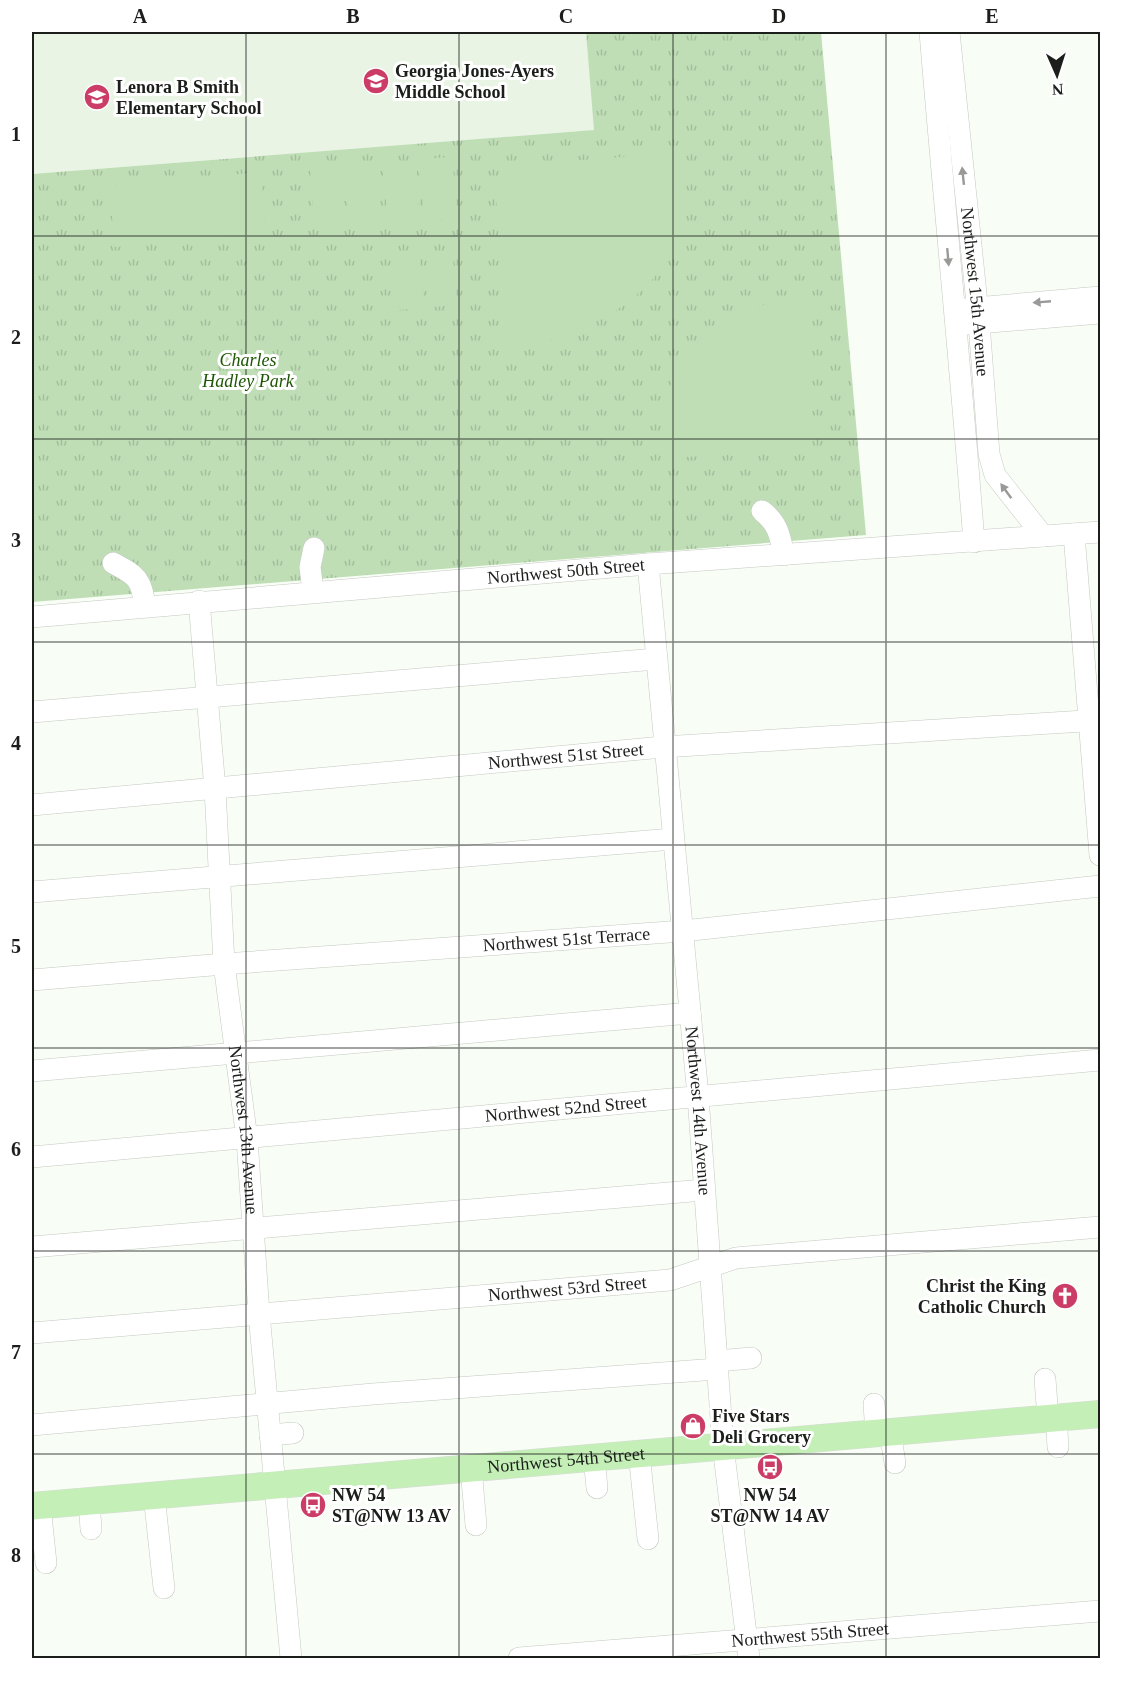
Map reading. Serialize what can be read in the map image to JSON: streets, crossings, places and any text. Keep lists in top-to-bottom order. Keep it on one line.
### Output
{"streets":{"main road":["Northwest 54th Street"],"street":["Northwest 15th Avenue","Northwest 50th Street","Northwest 51st Street","Northwest 51st Terrace","Northwest 52nd Street","Northwest 14th Avenue","Northwest 13th Avenue","Northwest 53rd Street","Northwest 55th Street"]},"crossings":[["Northwest 15th Avenue","Northwest 50th Street"],["Northwest 50th Street","Northwest 14th Avenue"],["Northwest 50th Street","Northwest 13th Avenue"],["Northwest 51st Street","Northwest 14th Avenue"],["Northwest 51st Street","Northwest 13th Avenue"],["Northwest 51st Terrace","Northwest 14th Avenue"],["Northwest 51st Terrace","Northwest 13th Avenue"],["Northwest 52nd Street","Northwest 14th Avenue"],["Northwest 52nd Street","Northwest 13th Avenue"],["Northwest 14th Avenue","Northwest 53rd Street"],["Northwest 14th Avenue","Northwest 54th Street"],["Northwest 14th Avenue","Northwest 55th Street"],["Northwest 13th Avenue","Northwest 53rd Street"],["Northwest 13th Avenue","Northwest 54th Street"]],"parks":["Charles Hadley Park"],"places":{"school or university":["Georgia Jones-Ayers Middle School","Lenora B Smith Elementary School"],"church":["Christ the King Catholic Church"],"shop":["Five Stars Deli Grocery"],"bus stop":["NW 54 ST@NW 14 AV","NW 54 ST@NW 13 AV"]},"north":"bottom","grid":{"columns":["A","B","C","D","E"],"rows":["1","2","3","4","5","6","7","8"]}}
